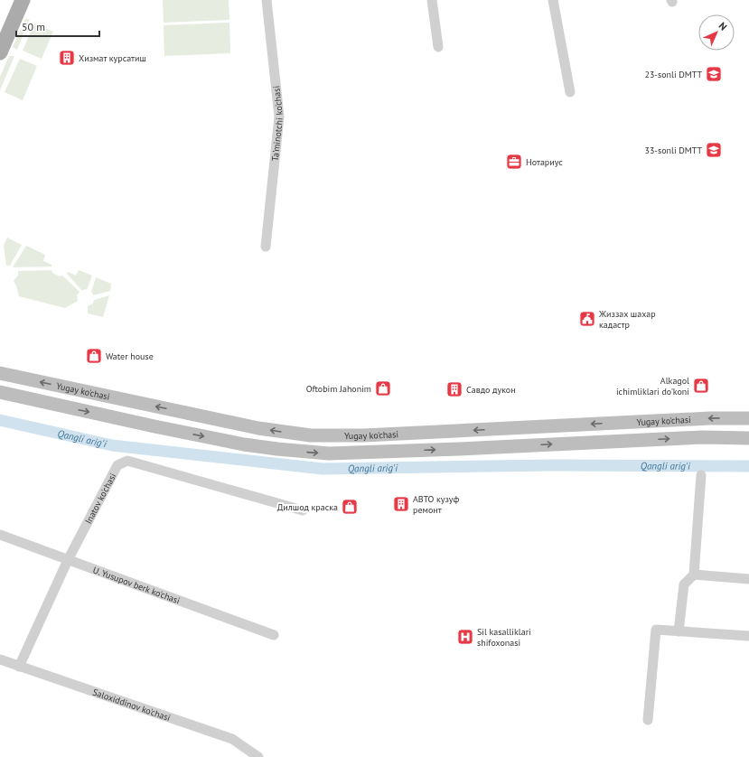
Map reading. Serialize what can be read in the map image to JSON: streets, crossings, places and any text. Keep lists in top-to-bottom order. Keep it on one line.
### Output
{"streets":{"main road":["Yugay ko'chasi"],"street":["Ta'minotchi ko'chasi","Inatov ko'chasi","U. Yusupov berk ko'chasi","Saloxiddinov ko'chasi"]},"crossings":[["Inatov ko'chasi","U. Yusupov berk ko'chasi"],["Inatov ko'chasi","Saloxiddinov ko'chasi"]],"water":["Qangli arig'i"],"places":{"building":["Хизмат курсатиш","Cавдо дукон","АВТО кузуф ремонт"],"school or university":["23-sonli DMTT","33-sonli DMTT"],"office":["Нотариус"],"public building":["Жиззах шахар кадастр"],"shop":["Water house","Alkagol ichimliklari do'koni","Oftobim Jahonim","Дилшод краска"],"hospital":["Sil kasalliklari shifoxonasi"]},"scale_bar":"50 m","north":"top right"}
